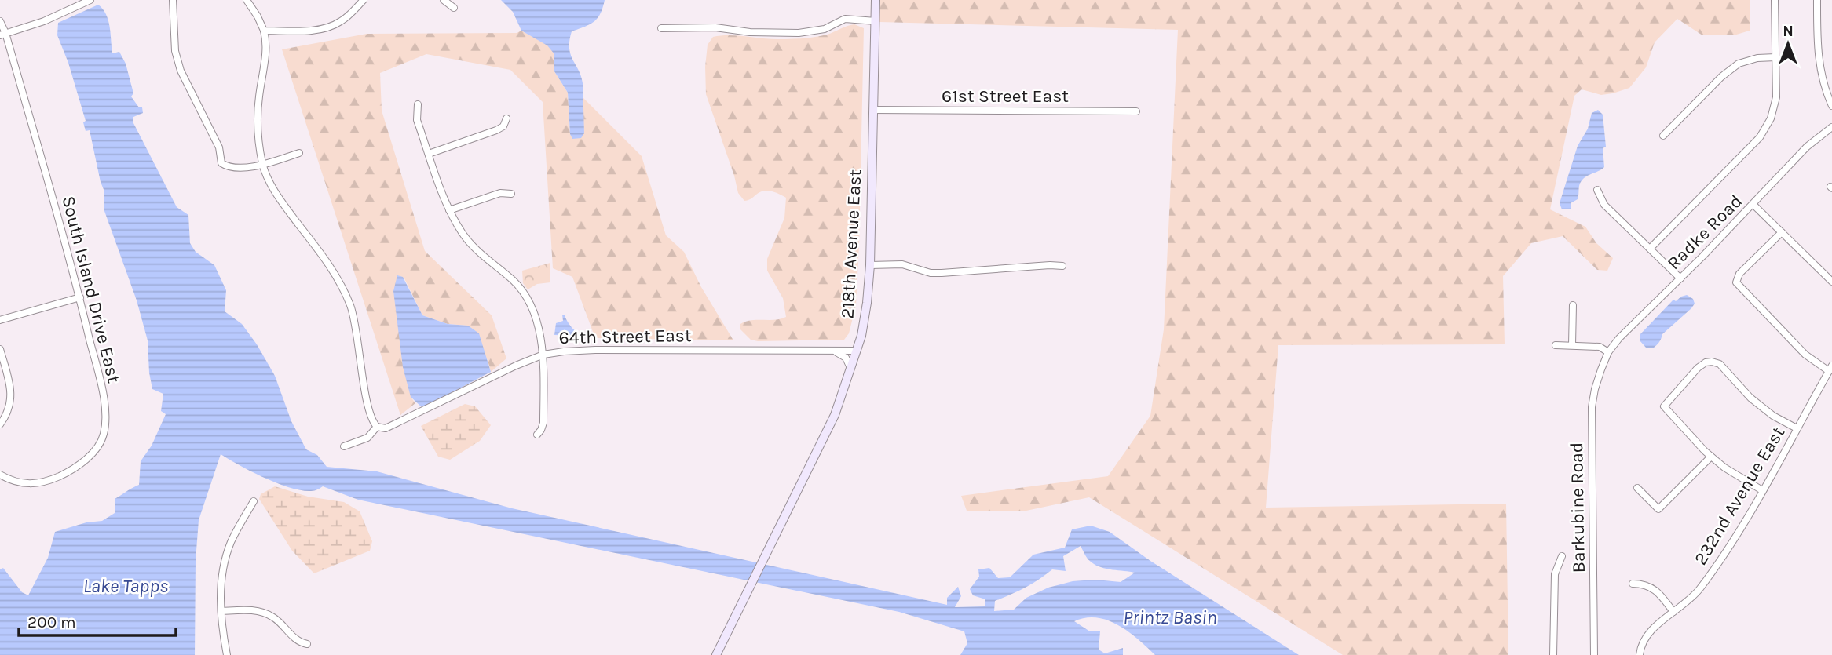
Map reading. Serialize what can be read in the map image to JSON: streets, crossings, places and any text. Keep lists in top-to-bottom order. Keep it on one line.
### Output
{"streets":{"street":["61st Street East","Radke Road","218th Avenue East","South Island Drive East","64th Street East","232nd Avenue East","Barkubine Road"]},"crossings":[["61st Street East","218th Avenue East"],["Radke Road","Barkubine Road"],["218th Avenue East","64th Street East"]],"water":["Lake Tapps","Printz Basin"],"scale_bar":"200 m","north":"top"}
